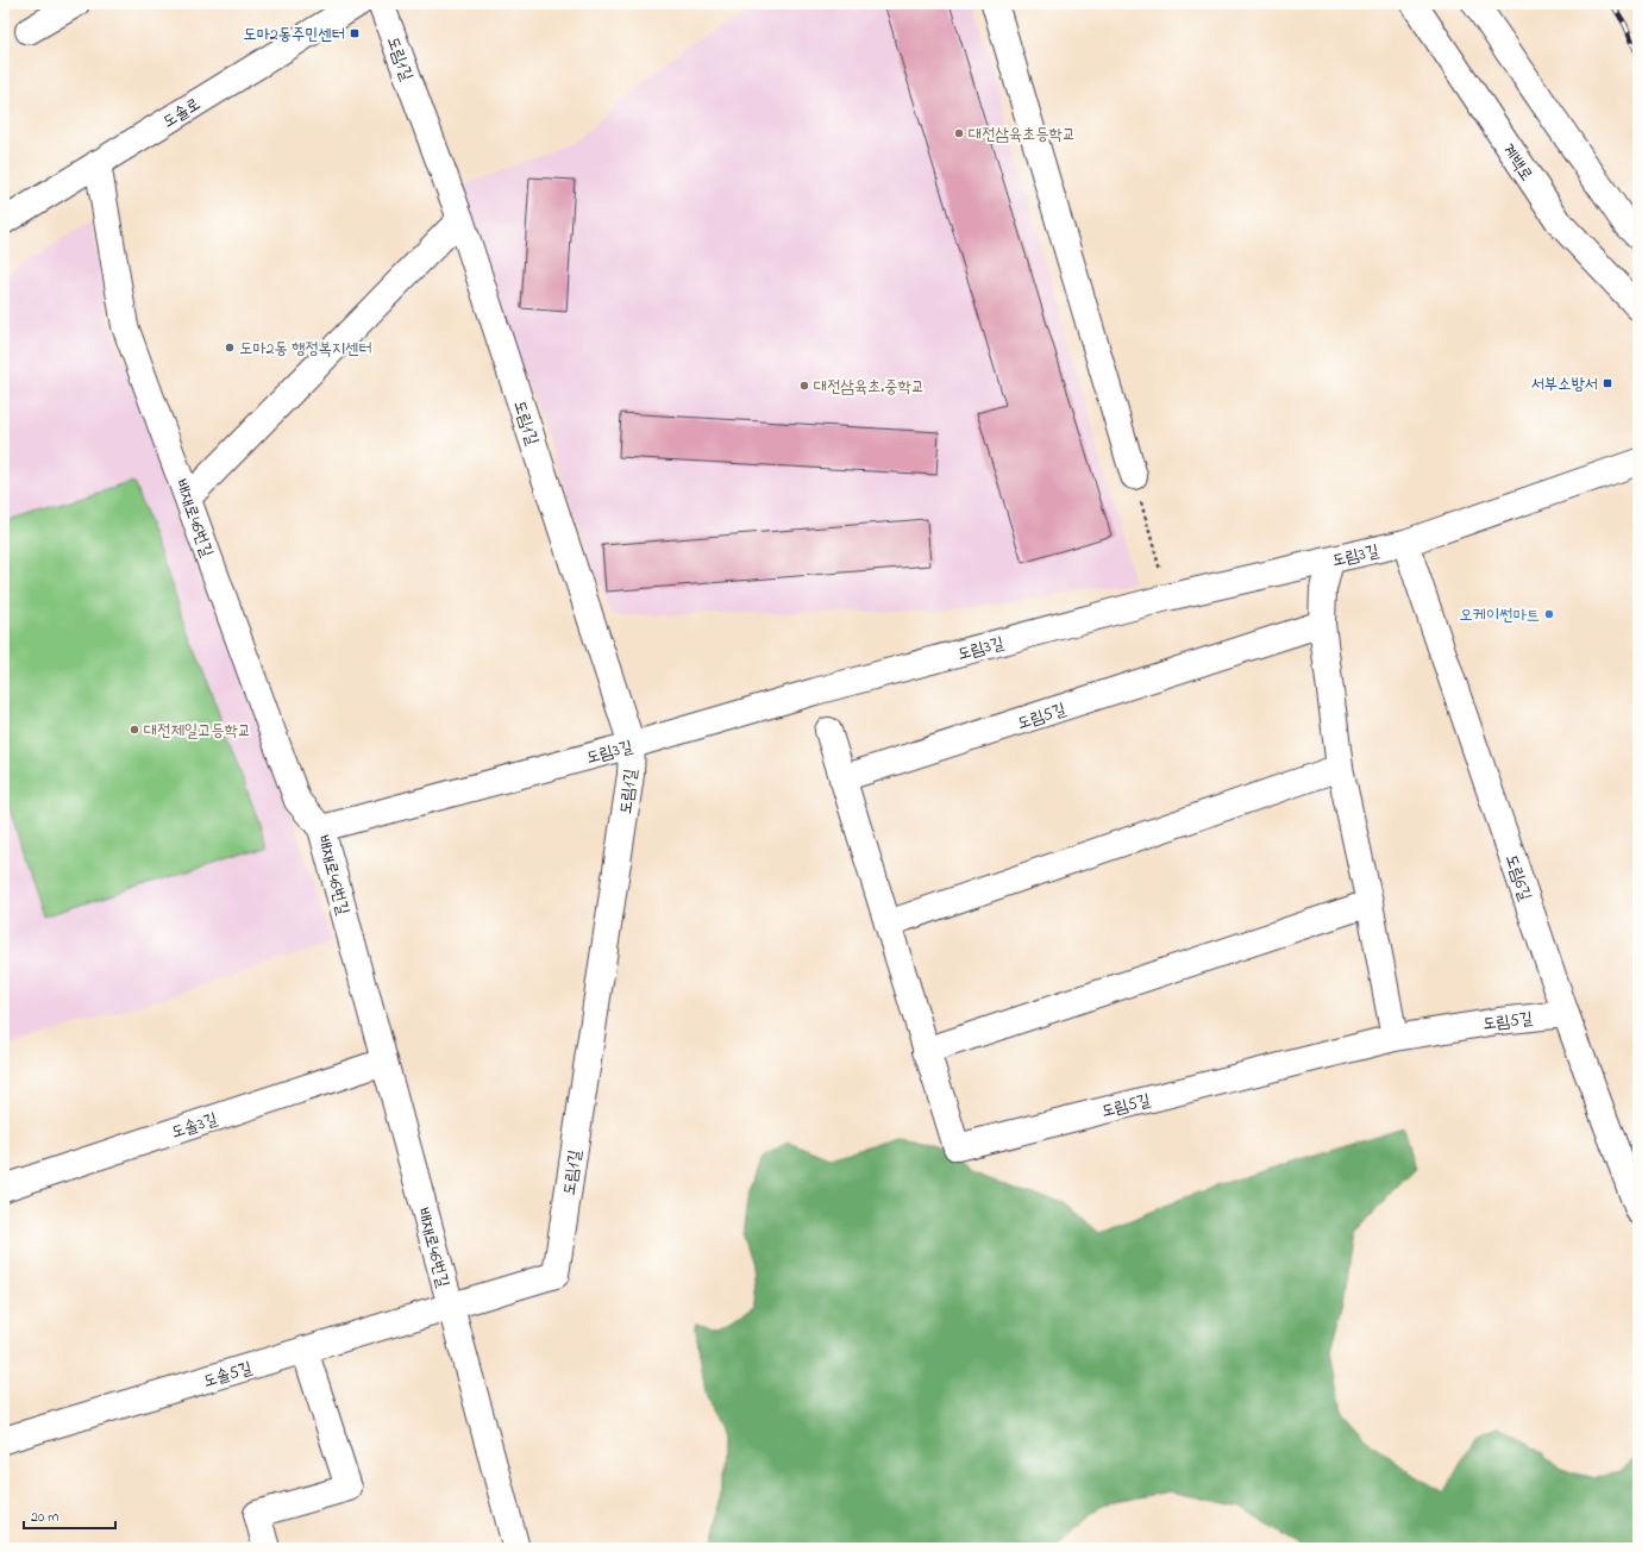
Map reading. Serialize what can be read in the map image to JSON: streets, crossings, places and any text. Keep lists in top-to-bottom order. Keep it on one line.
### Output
{"streets":{"street":["도림1길","도솔로","계백로","배재로46번길","도림3길","도림5길","도림6길","도솔3길","도솔5길"]},"crossings":[["도림1길","배재로46번길"],["도림1길","도림3길"],["도림1길","도솔5길"],["도솔로","배재로46번길"],["배재로46번길","도림3길"],["배재로46번길","도솔3길"],["배재로46번길","도솔5길"],["도림3길","도림6길"],["도림5길","도림6길"]],"places":{"transit":["도마2동주민센터","서부소방서"],"other":["대전삼육초등학교","도마2동 행정복지센터","대전삼육초.중학교","오케이썬마트","대전제일고등학교"]},"scale_bar":"20 m"}
